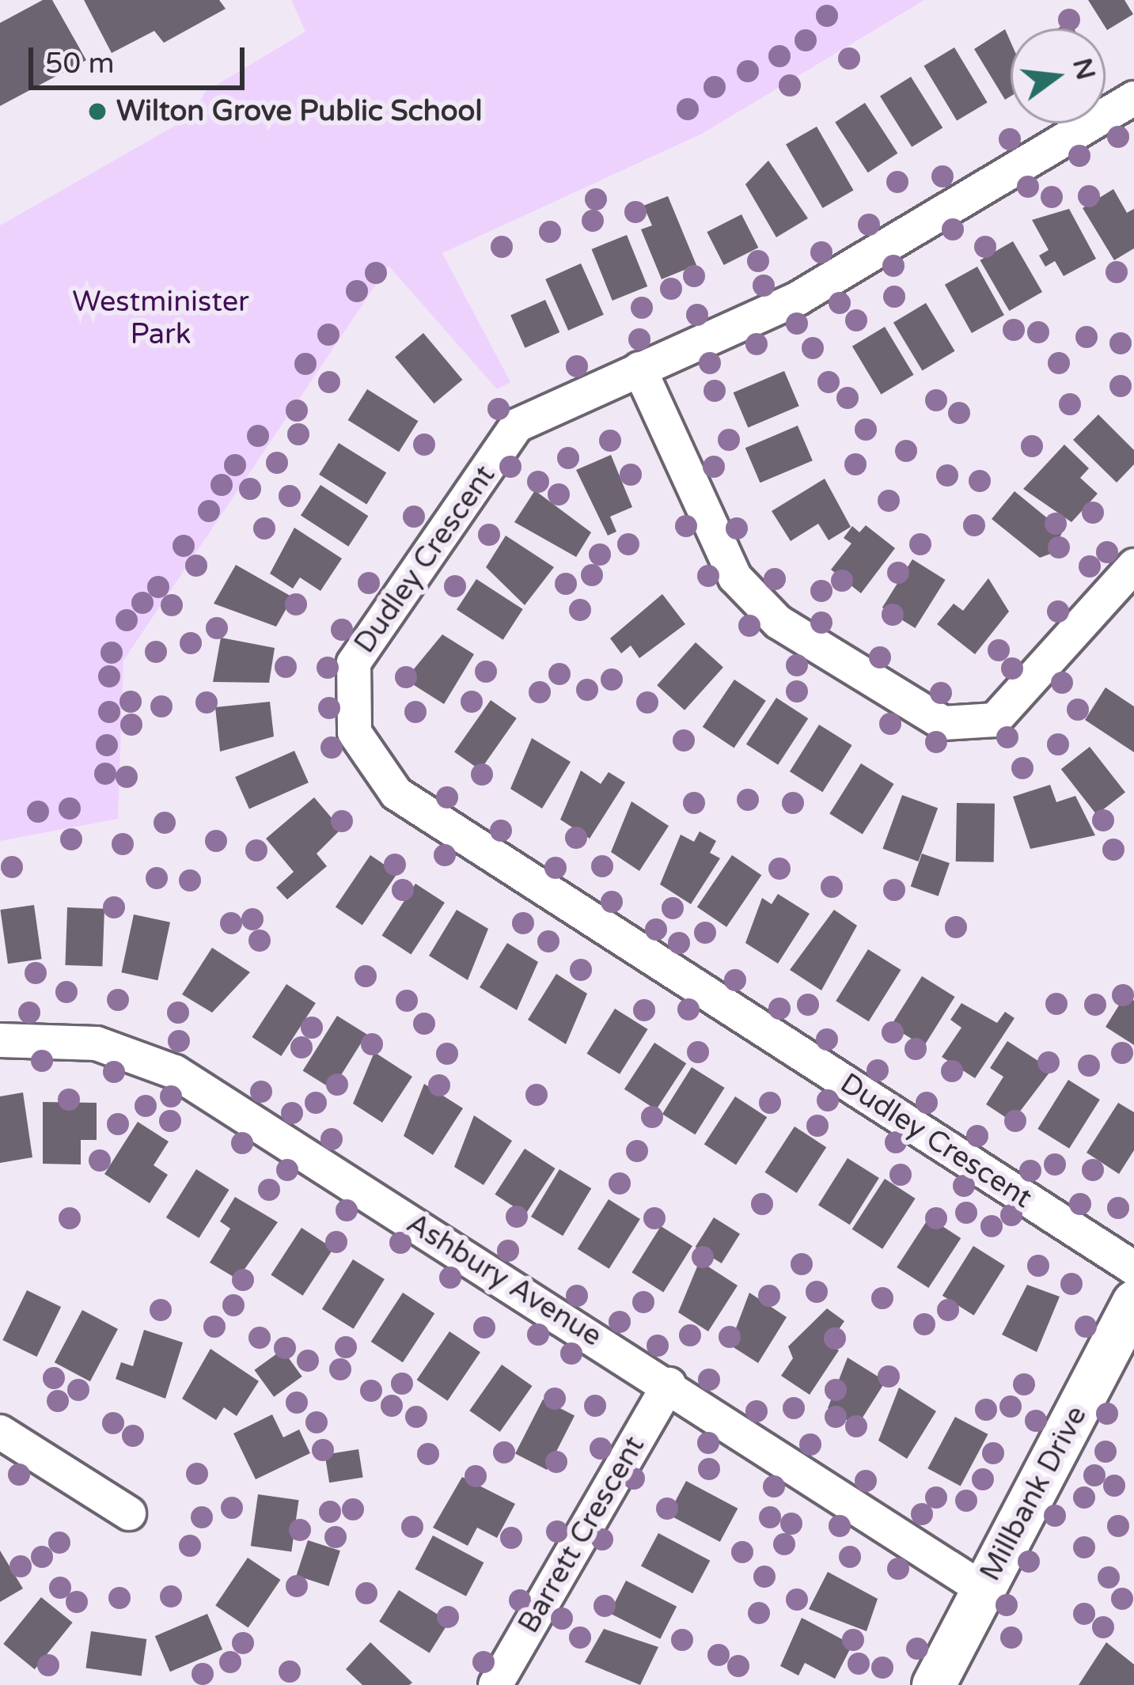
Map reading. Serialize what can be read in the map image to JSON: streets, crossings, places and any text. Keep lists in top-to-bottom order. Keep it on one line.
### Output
{"streets":{"street":["Dudley Crescent","Ashbury Avenue","Millbank Drive","Barrett Crescent"]},"crossings":[["Ashbury Avenue","Millbank Drive"],["Ashbury Avenue","Barrett Crescent"]],"parks":["Westminister Park"],"places":["Wilton Grove Public School"],"scale_bar":"50 m","north":"right"}
